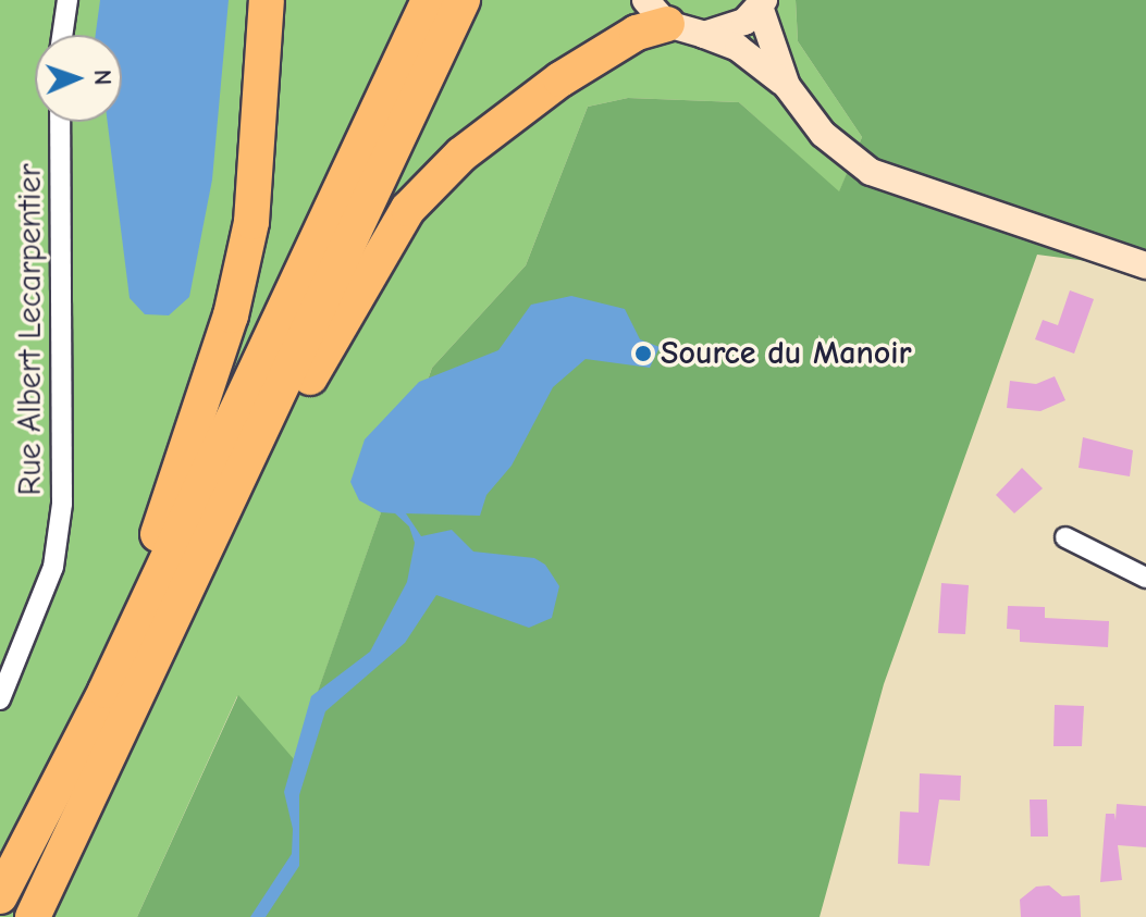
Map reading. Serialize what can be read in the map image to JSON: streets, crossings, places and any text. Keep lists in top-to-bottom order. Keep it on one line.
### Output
{"streets":{"street":["Rue Albert Lecarpentier"]},"places":["Source du Manoir"],"north":"right"}
